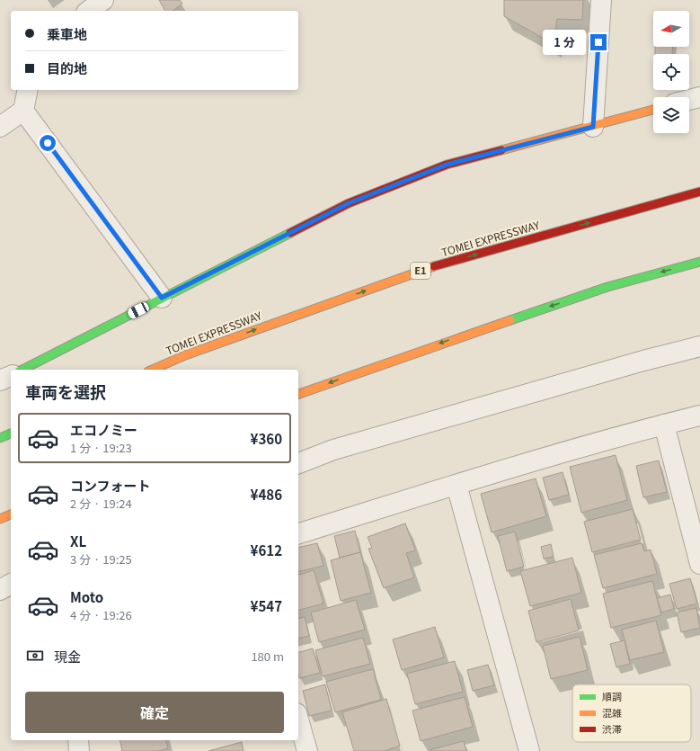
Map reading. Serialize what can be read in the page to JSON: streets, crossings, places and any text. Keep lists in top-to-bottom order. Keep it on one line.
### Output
{"streets":{"main road":["TOMEI EXPRESSWAY","E1"]},"legend":["順調","混雑","渋滞"],"north":"left","page":{"banner":["乗車地","目的地"],"bubble":"1 分","heading":"車両を選択","list":[{"name":"エコノミー","note":"1 分 · 19:23","value":"¥360"},{"name":"コンフォート","note":"2 分 · 19:24","value":"¥486"},{"name":"XL","note":"3 分 · 19:25","value":"¥612"},{"name":"Moto","note":"4 分 · 19:26","value":"¥547"}],"pay":["現金","180 m"],"buttons":"確定"}}
